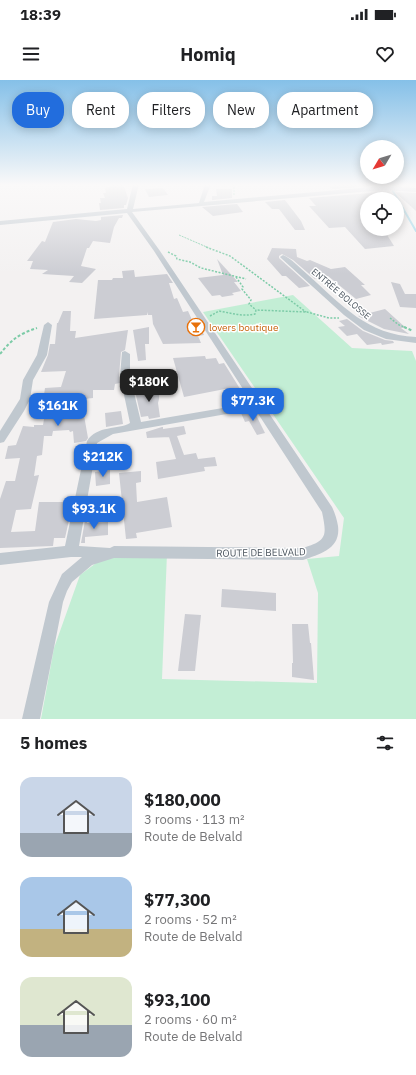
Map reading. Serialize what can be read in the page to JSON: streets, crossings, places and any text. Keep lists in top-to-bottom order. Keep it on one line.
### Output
{"streets":{"street":["ENTRÉE BOLOSSE","ROUTE DE BELVALD"]},"places":{"bar":["lovers boutique"]},"north":"bottom left","page":{"status":"18:39","header":"Homiq","chip":["Buy","Rent","Filters","New","Apartment"],"price":["$180K","$77.3K","$161K","$212K","$93.1K"],"heading":"5 homes","list":[{"name":"$180,000","note":"3 rooms · 113 m² · Route de Belvald"},{"name":"$77,300","note":"2 rooms · 52 m² · Route de Belvald"},{"name":"$93,100","note":"2 rooms · 60 m² · Route de Belvald"}]}}
